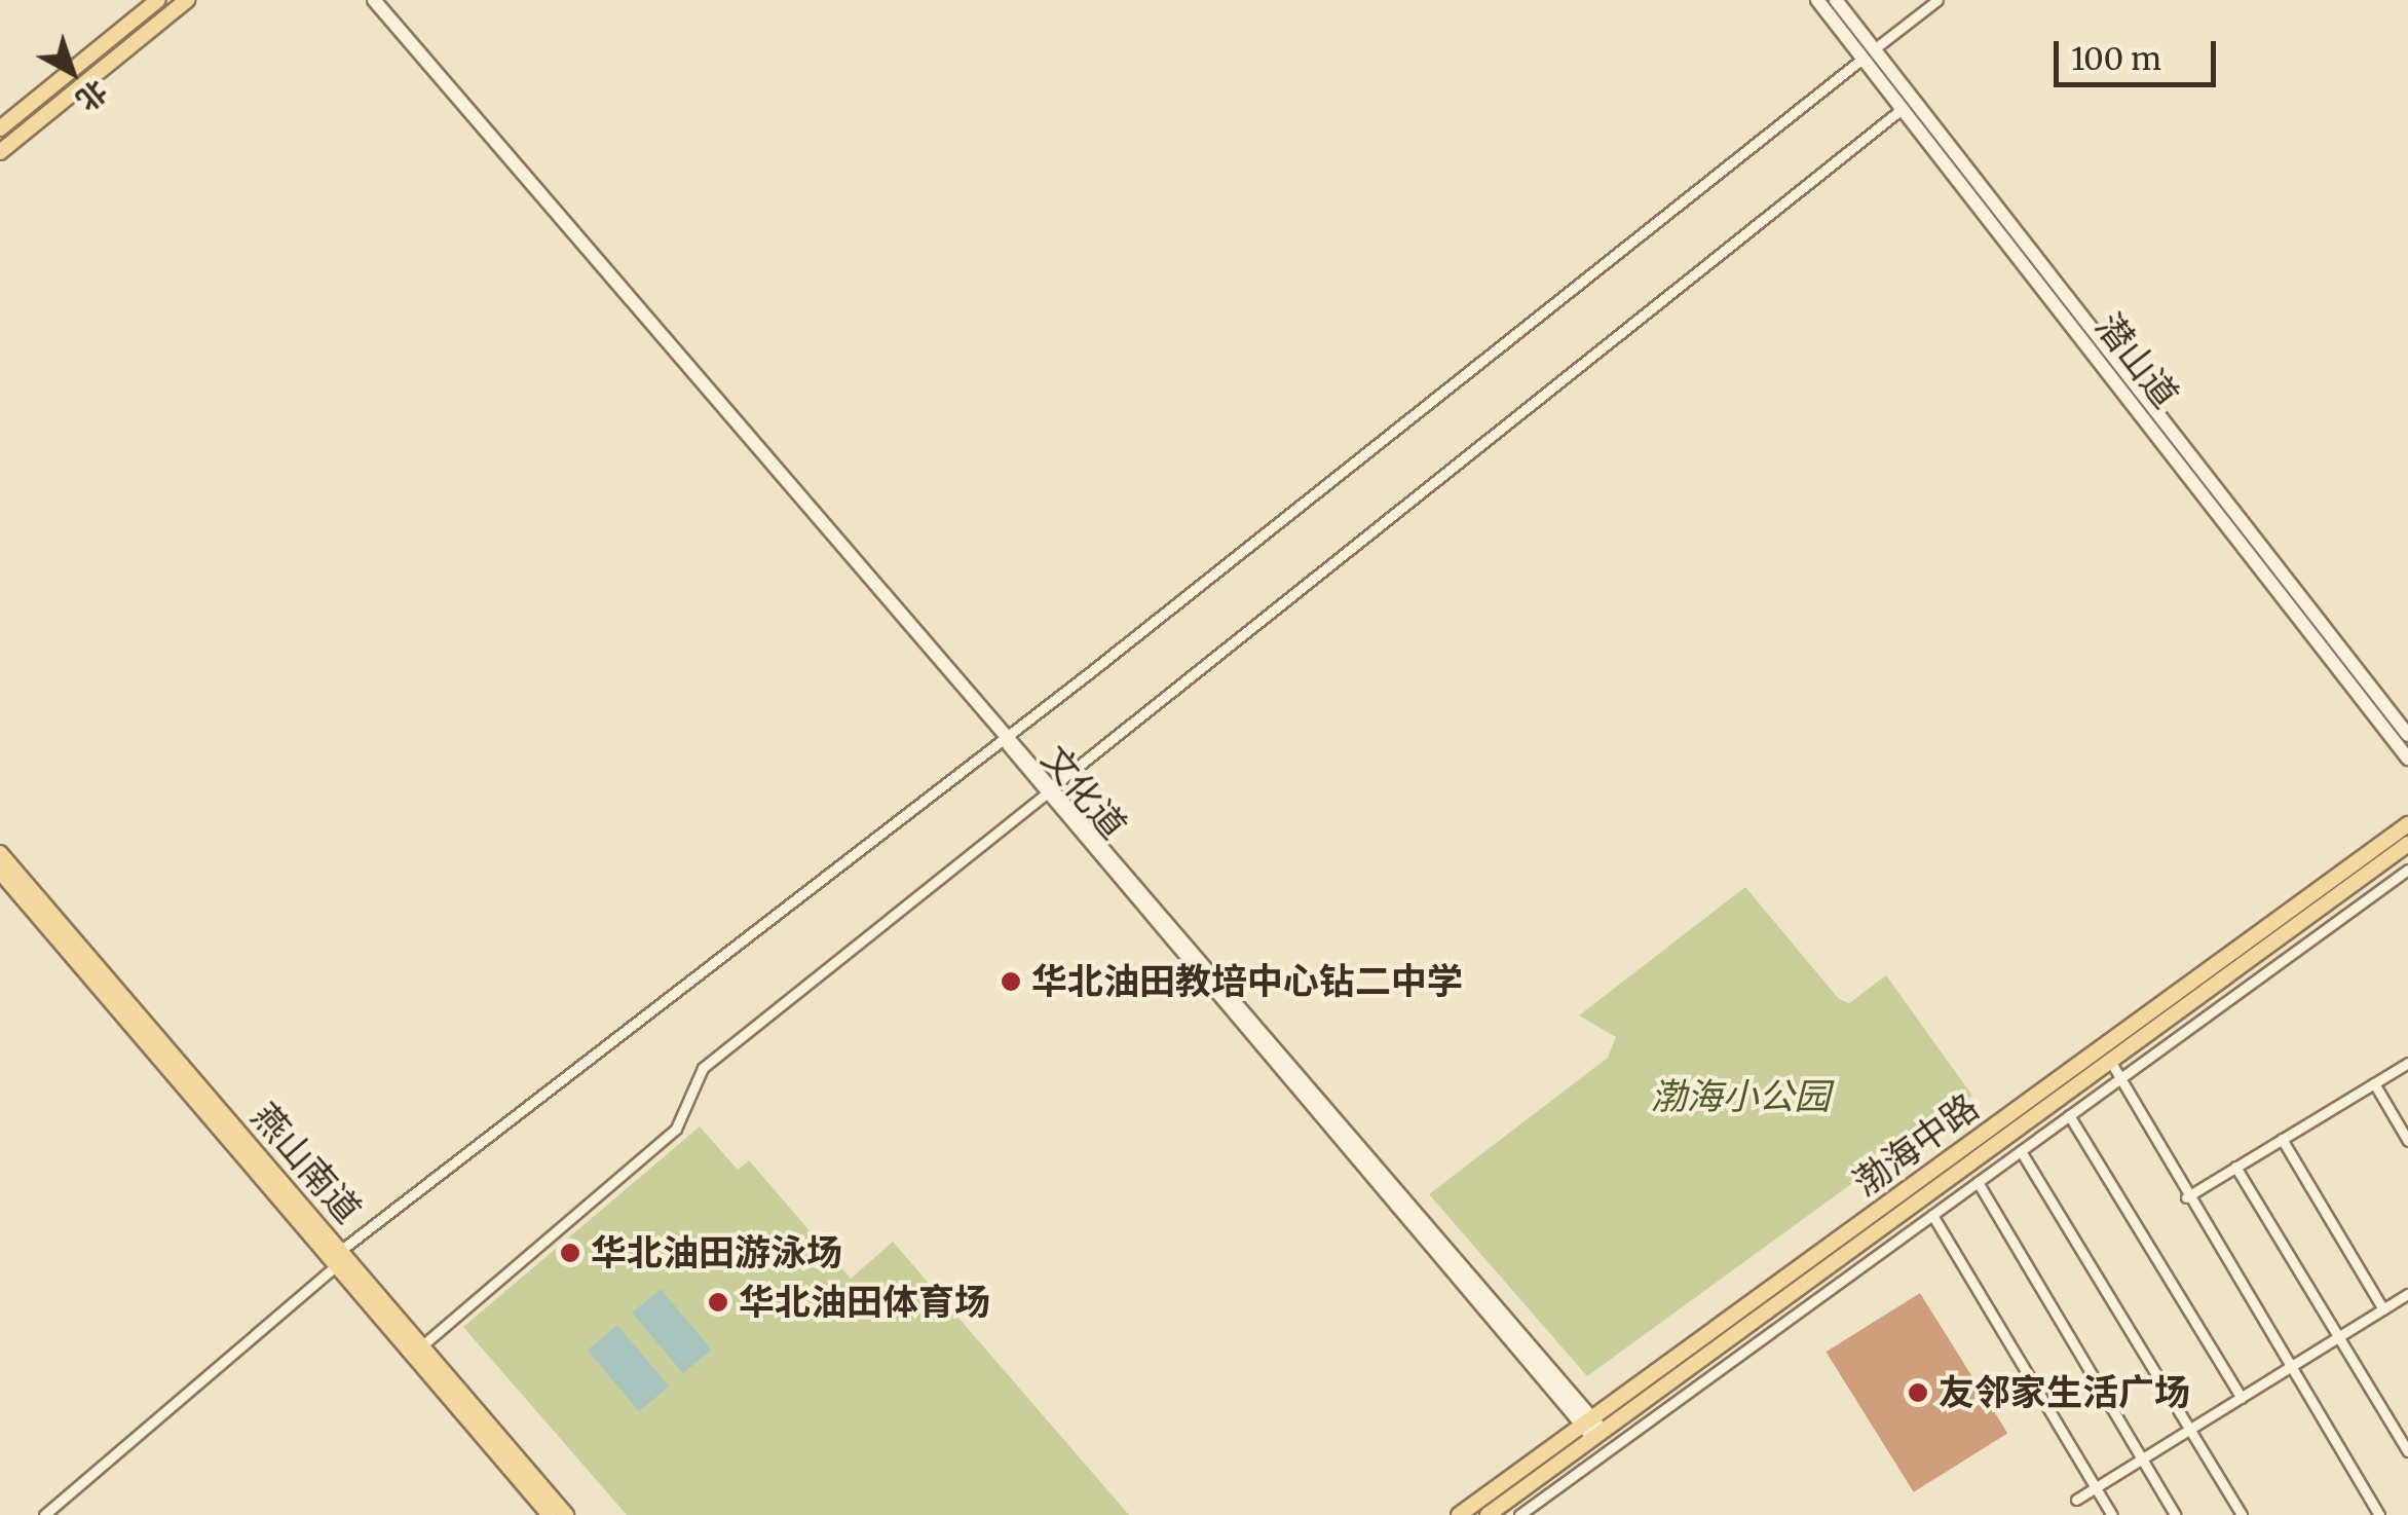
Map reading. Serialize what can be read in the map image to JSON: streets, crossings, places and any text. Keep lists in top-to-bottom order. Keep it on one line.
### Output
{"streets":{"main road":["潜山道","文化道","渤海中路","燕山南道"]},"crossings":[["文化道","渤海中路"]],"parks":["渤海小公园"],"places":["华北油田教培中心钻二中学","华北油田游泳场","华北油田体育场","友邻家生活广场"],"scale_bar":"100 m","north":"bottom right"}
